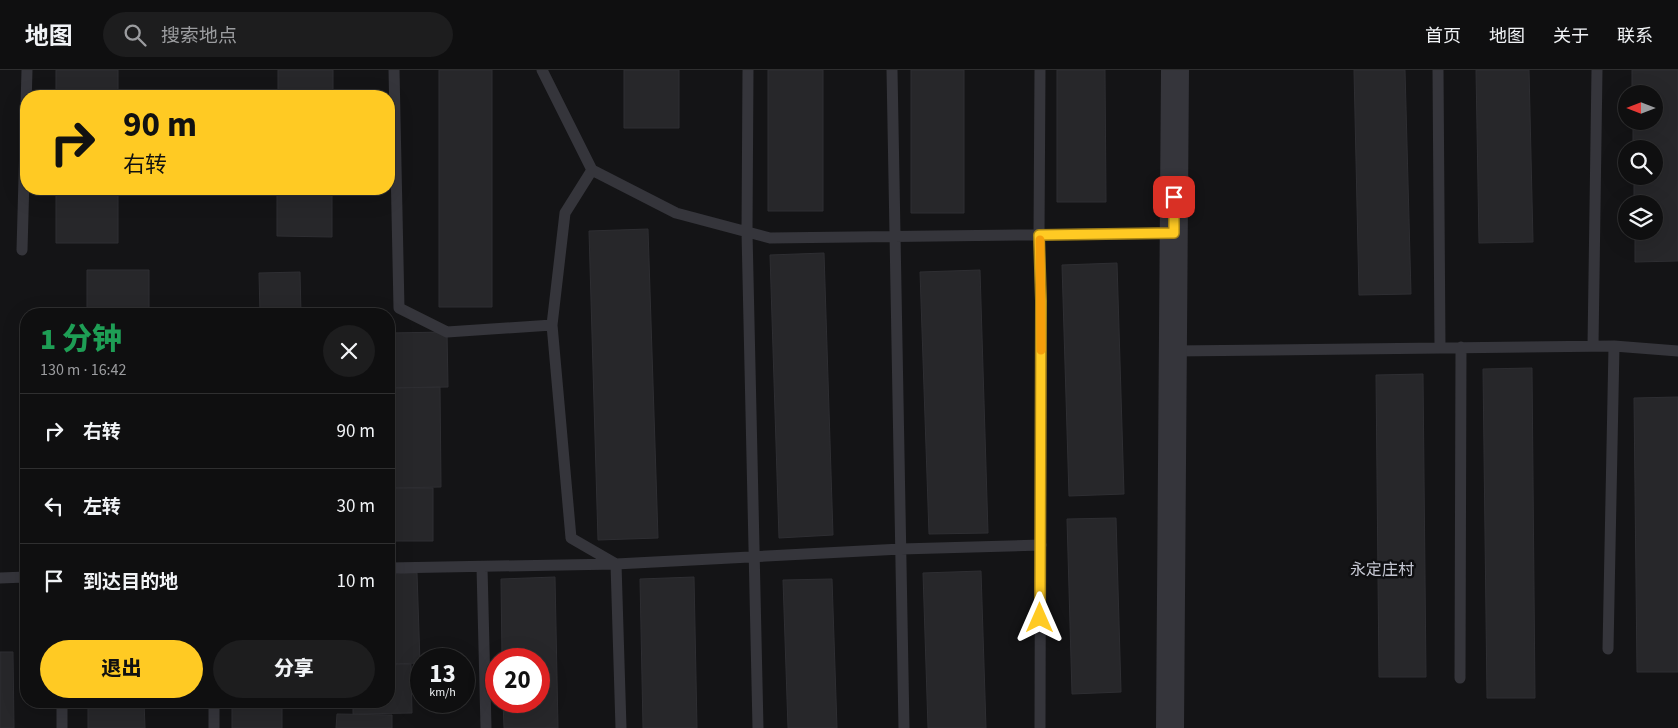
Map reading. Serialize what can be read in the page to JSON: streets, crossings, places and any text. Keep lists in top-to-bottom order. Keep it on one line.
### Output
{"districts":["永定庄村"],"north":"left","page":{"header":"地图","search":"搜索地点","nav":["首页","地图","关于","联系"],"turn":["90 m","右转"],"heading":["1 分钟","130 m · 16:42"],"list":[{"name":"右转","value":"90 m"},{"name":"左转","value":"30 m"},{"name":"到达目的地","value":"10 m"}],"buttons":["退出","分享"],"speed":"13 km/h","limit":"20"}}
